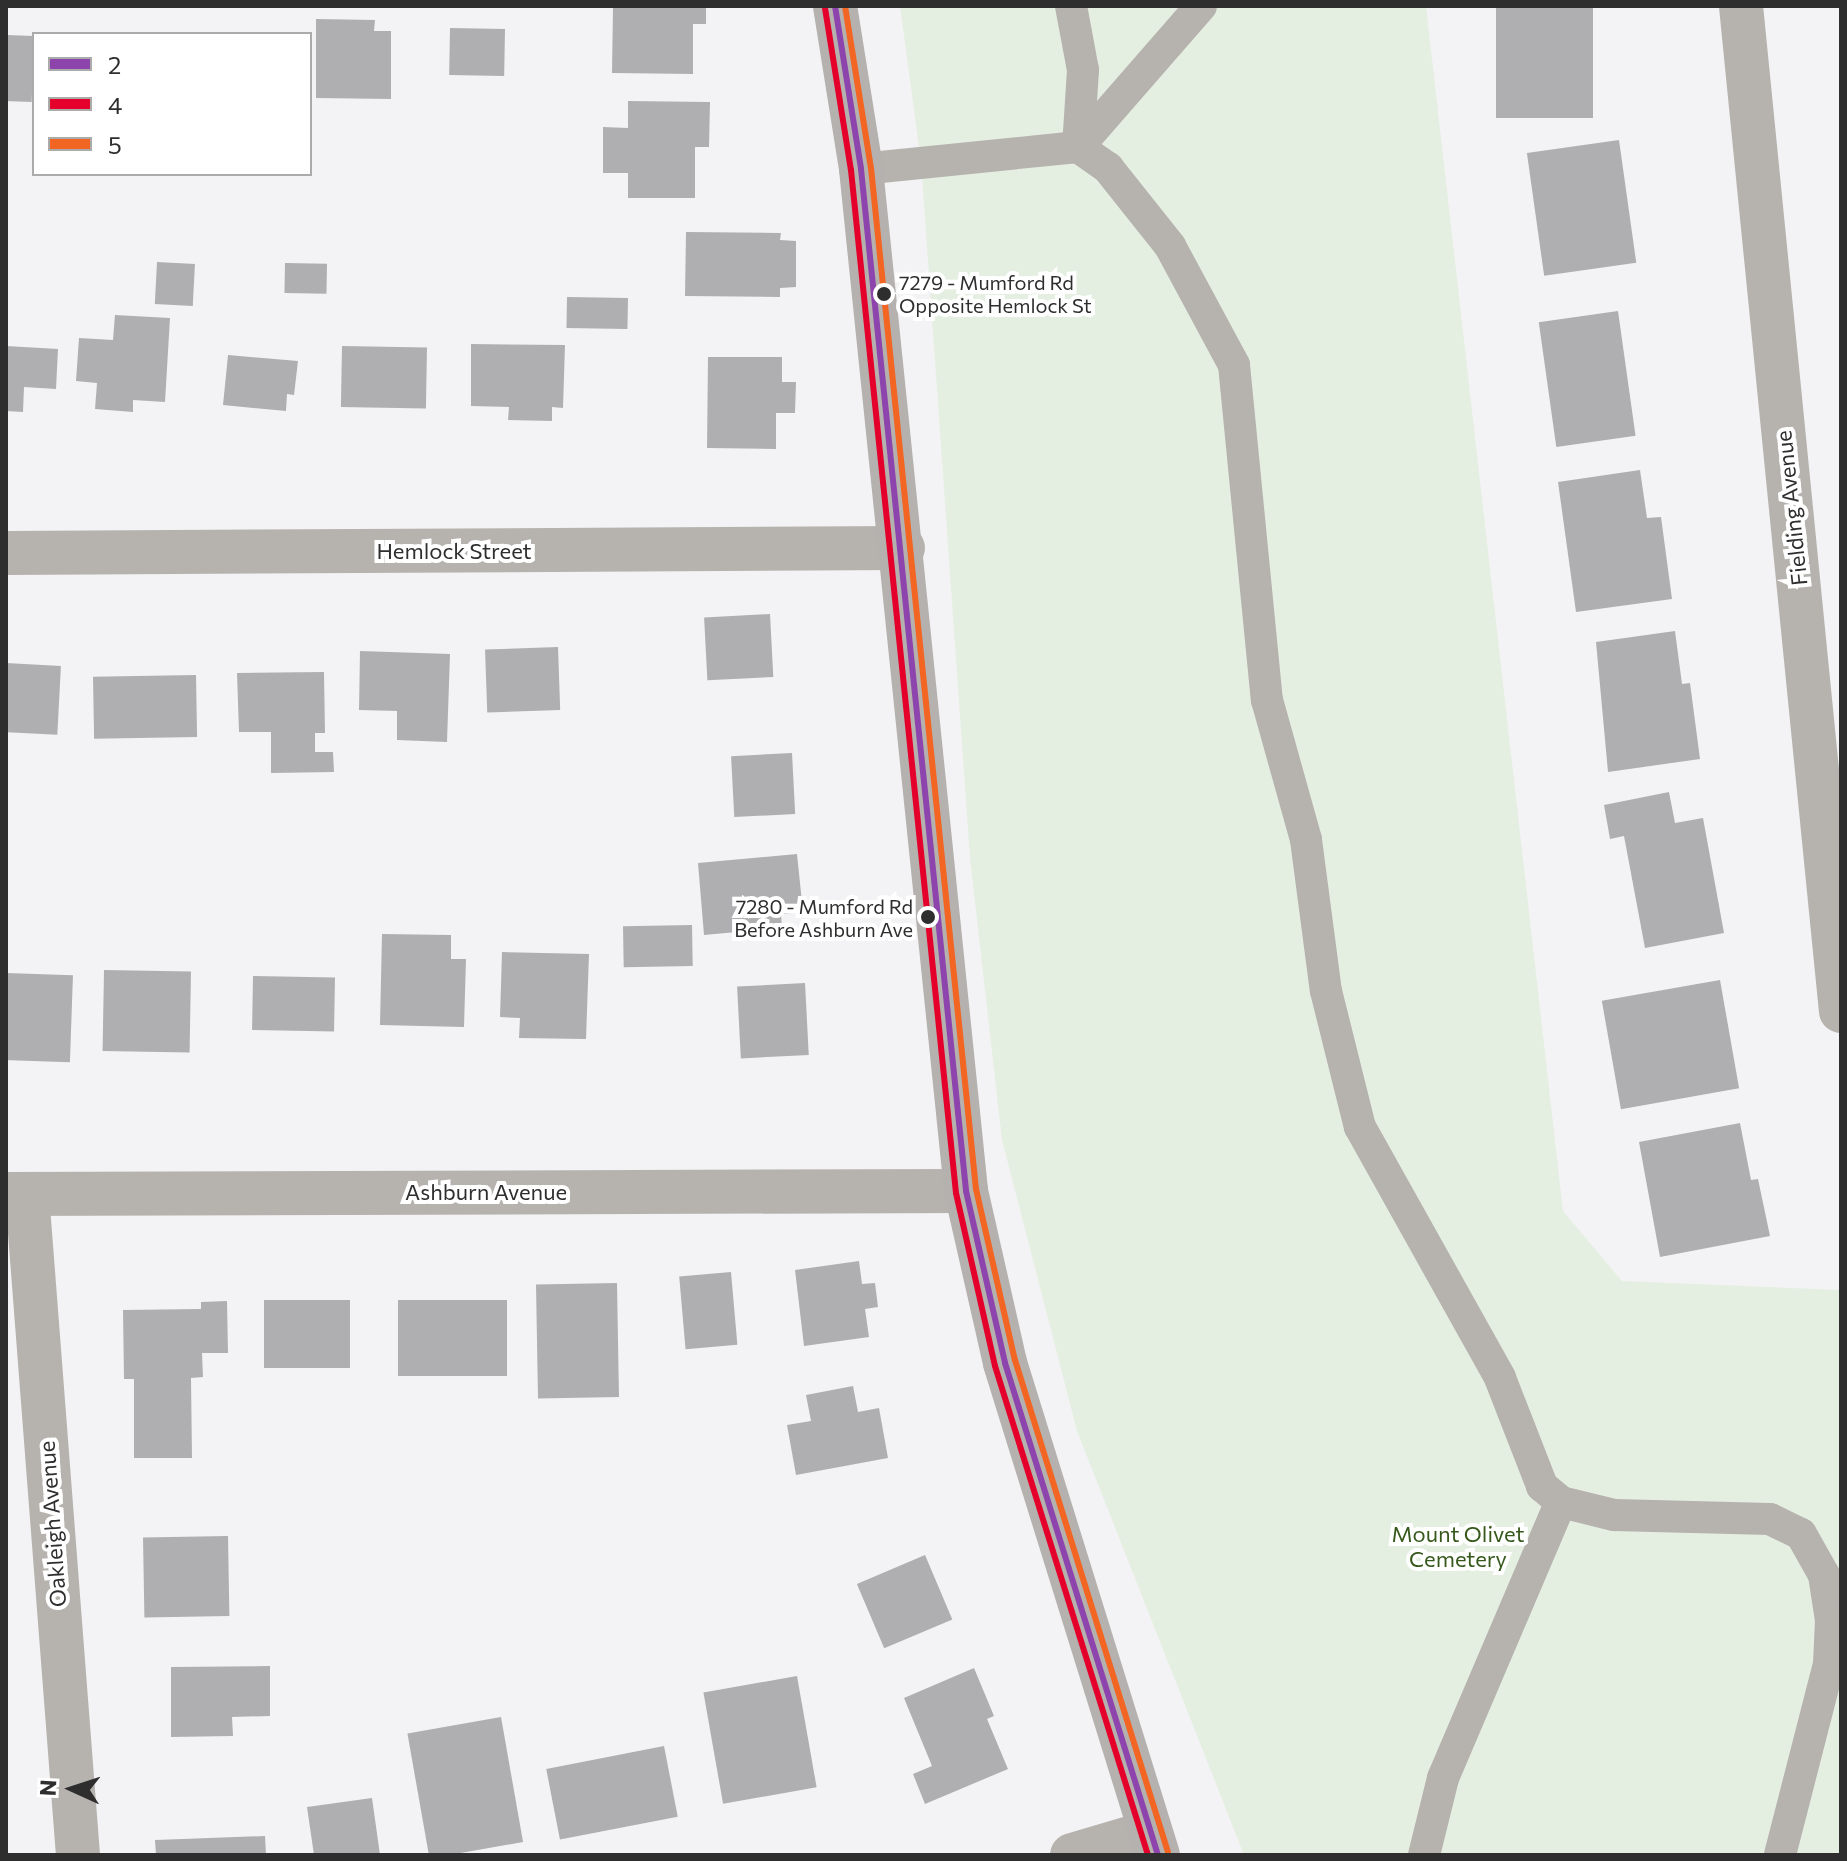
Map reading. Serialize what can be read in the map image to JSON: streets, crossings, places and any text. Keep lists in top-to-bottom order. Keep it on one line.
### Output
{"streets":{"street":["Fielding Avenue","Hemlock Street","Ashburn Avenue","Oakleigh Avenue"]},"crossings":[["Ashburn Avenue","Oakleigh Avenue"]],"parks":["Mount Olivet Cemetery"],"places":["7279 - Mumford Rd Opposite Hemlock St","7280 - Mumford Rd Before Ashburn Ave"],"lines":["transit line 2","transit line 5","transit line 4"],"legend":["2","4","5"],"north":"left"}
